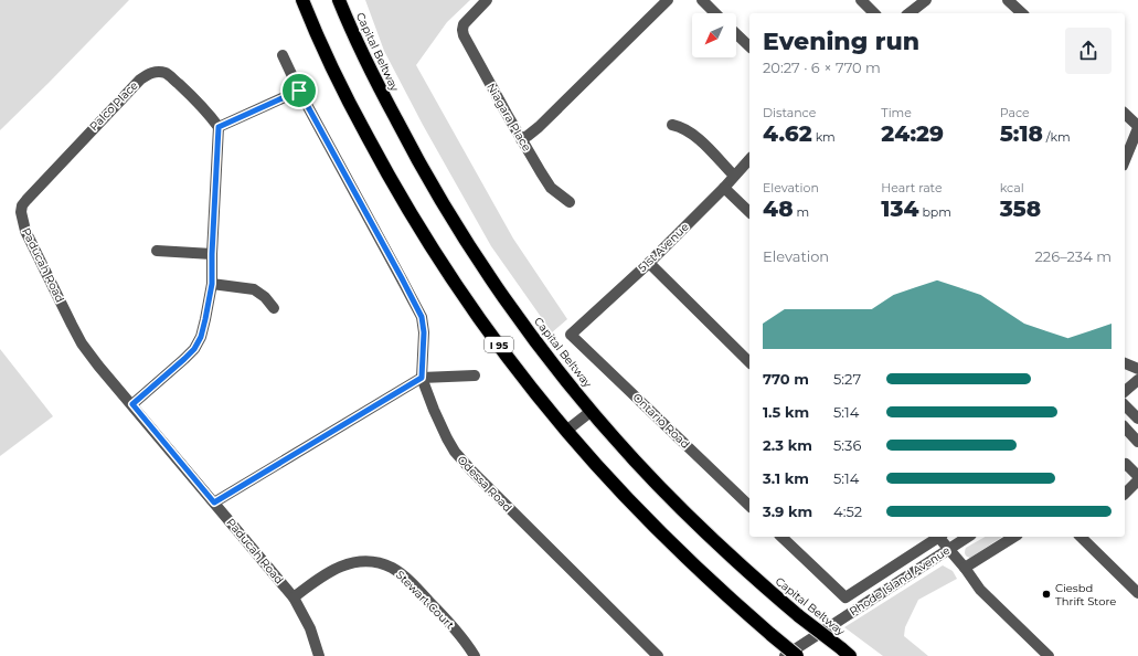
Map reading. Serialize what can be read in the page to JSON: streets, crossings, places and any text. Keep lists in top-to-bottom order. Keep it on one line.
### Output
{"streets":{"highway":["Capital Beltway","I 95"],"street":["Palco Place","Niagara Place","51st Avenue","Paducah Road","Ontario Road","Odessa Road","Rhode Island Avenue","Stewart Court"]},"crossings":[["Palco Place","Paducah Road"],["51st Avenue","Ontario Road"],["Paducah Road","Stewart Court"]],"places":["Ciesbd Thrift Store"],"north":"bottom left","page":{"heading":["Evening run","20:27 · 6 × 770 m"],"stats":[["Distance","4.62 km"],["Time","24:29"],["Pace","5:18 /km"],["Elevation","48 m"],["Heart rate","134 bpm"],["kcal","358"]],"chart":["Elevation","226–234 m"],"list":[{"name":"770 m","note":"5:27"},{"name":"1.5 km","note":"5:14"},{"name":"2.3 km","note":"5:36"},{"name":"3.1 km","note":"5:14"},{"name":"3.9 km","note":"4:52"}]}}
